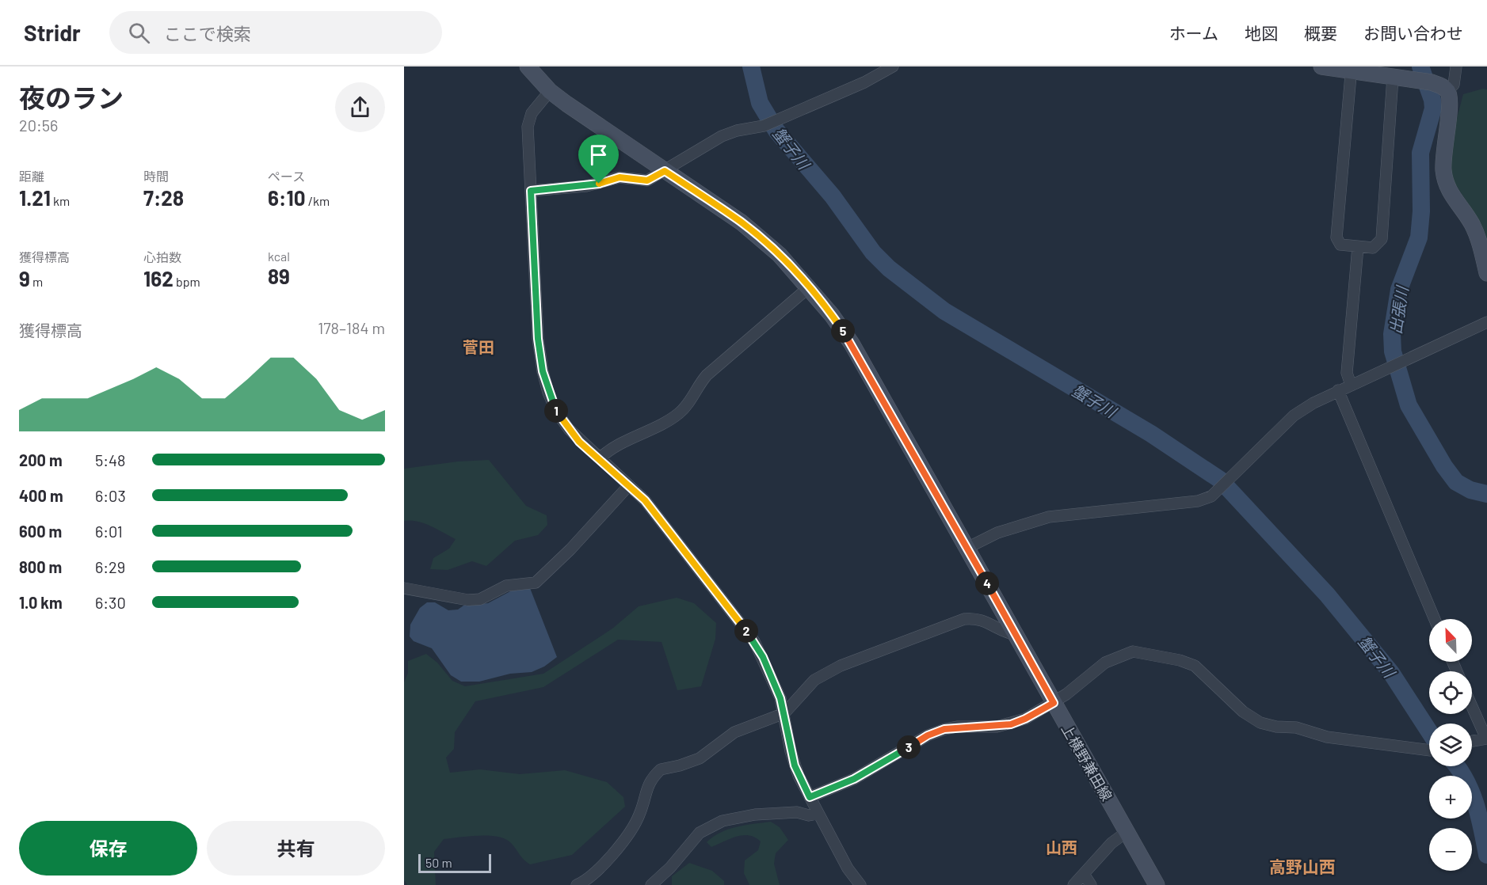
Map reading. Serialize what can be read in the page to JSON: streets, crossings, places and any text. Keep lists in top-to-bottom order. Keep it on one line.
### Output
{"streets":{"main road":["上横野兼田線"]},"districts":["菅田","山西","高野山西"],"water":["蟹子川","出張川"],"scale_bar":"50 m","north":"top left","page":{"header":"Stridr","search":"ここで検索","nav":["ホーム","地図","概要","お問い合わせ"],"heading":["夜のラン","20:56"],"stats":[["距離","1.21 km"],["時間","7:28"],["ペース","6:10 /km"],["獲得標高","9 m"],["心拍数","162 bpm"],["kcal","89"]],"chart":["獲得標高","178–184 m"],"pins":["5","1","4","2","3"],"list":[{"name":"200 m","note":"5:48"},{"name":"400 m","note":"6:03"},{"name":"600 m","note":"6:01"},{"name":"800 m","note":"6:29"},{"name":"1.0 km","note":"6:30"}],"map_buttons":["+","−"],"buttons":["保存","共有"],"scale":"50 m"}}
